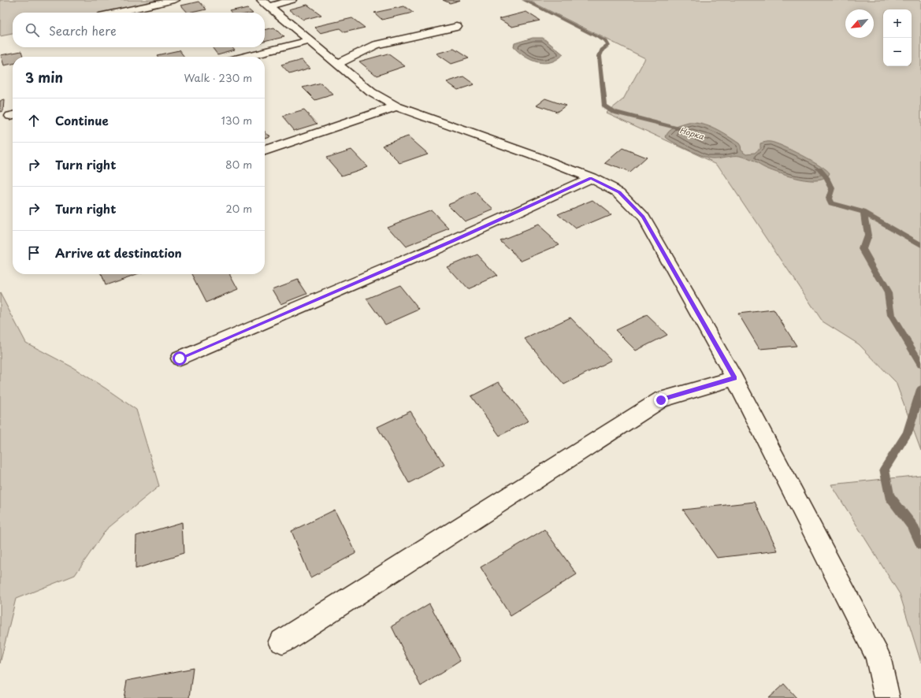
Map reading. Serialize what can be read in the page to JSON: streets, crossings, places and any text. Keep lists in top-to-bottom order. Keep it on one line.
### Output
{"water":["Норка"],"north":"bottom left","page":{"map_buttons":["+","−"],"search":"Search here","heading":["3 min","Walk · 230 m"],"list":[["Continue","130 m"],["Turn right","80 m"],["Turn right","20 m"],"Arrive at destination"]}}
